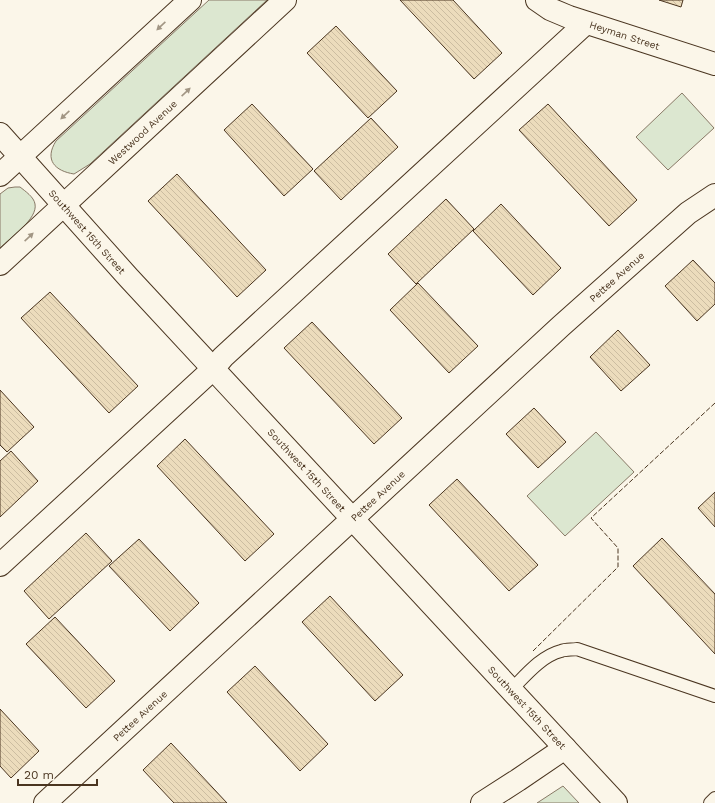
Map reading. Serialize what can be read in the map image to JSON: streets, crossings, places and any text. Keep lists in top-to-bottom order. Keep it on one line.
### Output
{"streets":{"street":["Heyman Street","Westwood Avenue","Southwest 15th Street","Pettee Avenue"]},"crossings":[["Westwood Avenue","Southwest 15th Street"],["Southwest 15th Street","Pettee Avenue"]],"scale_bar":"20 m"}
